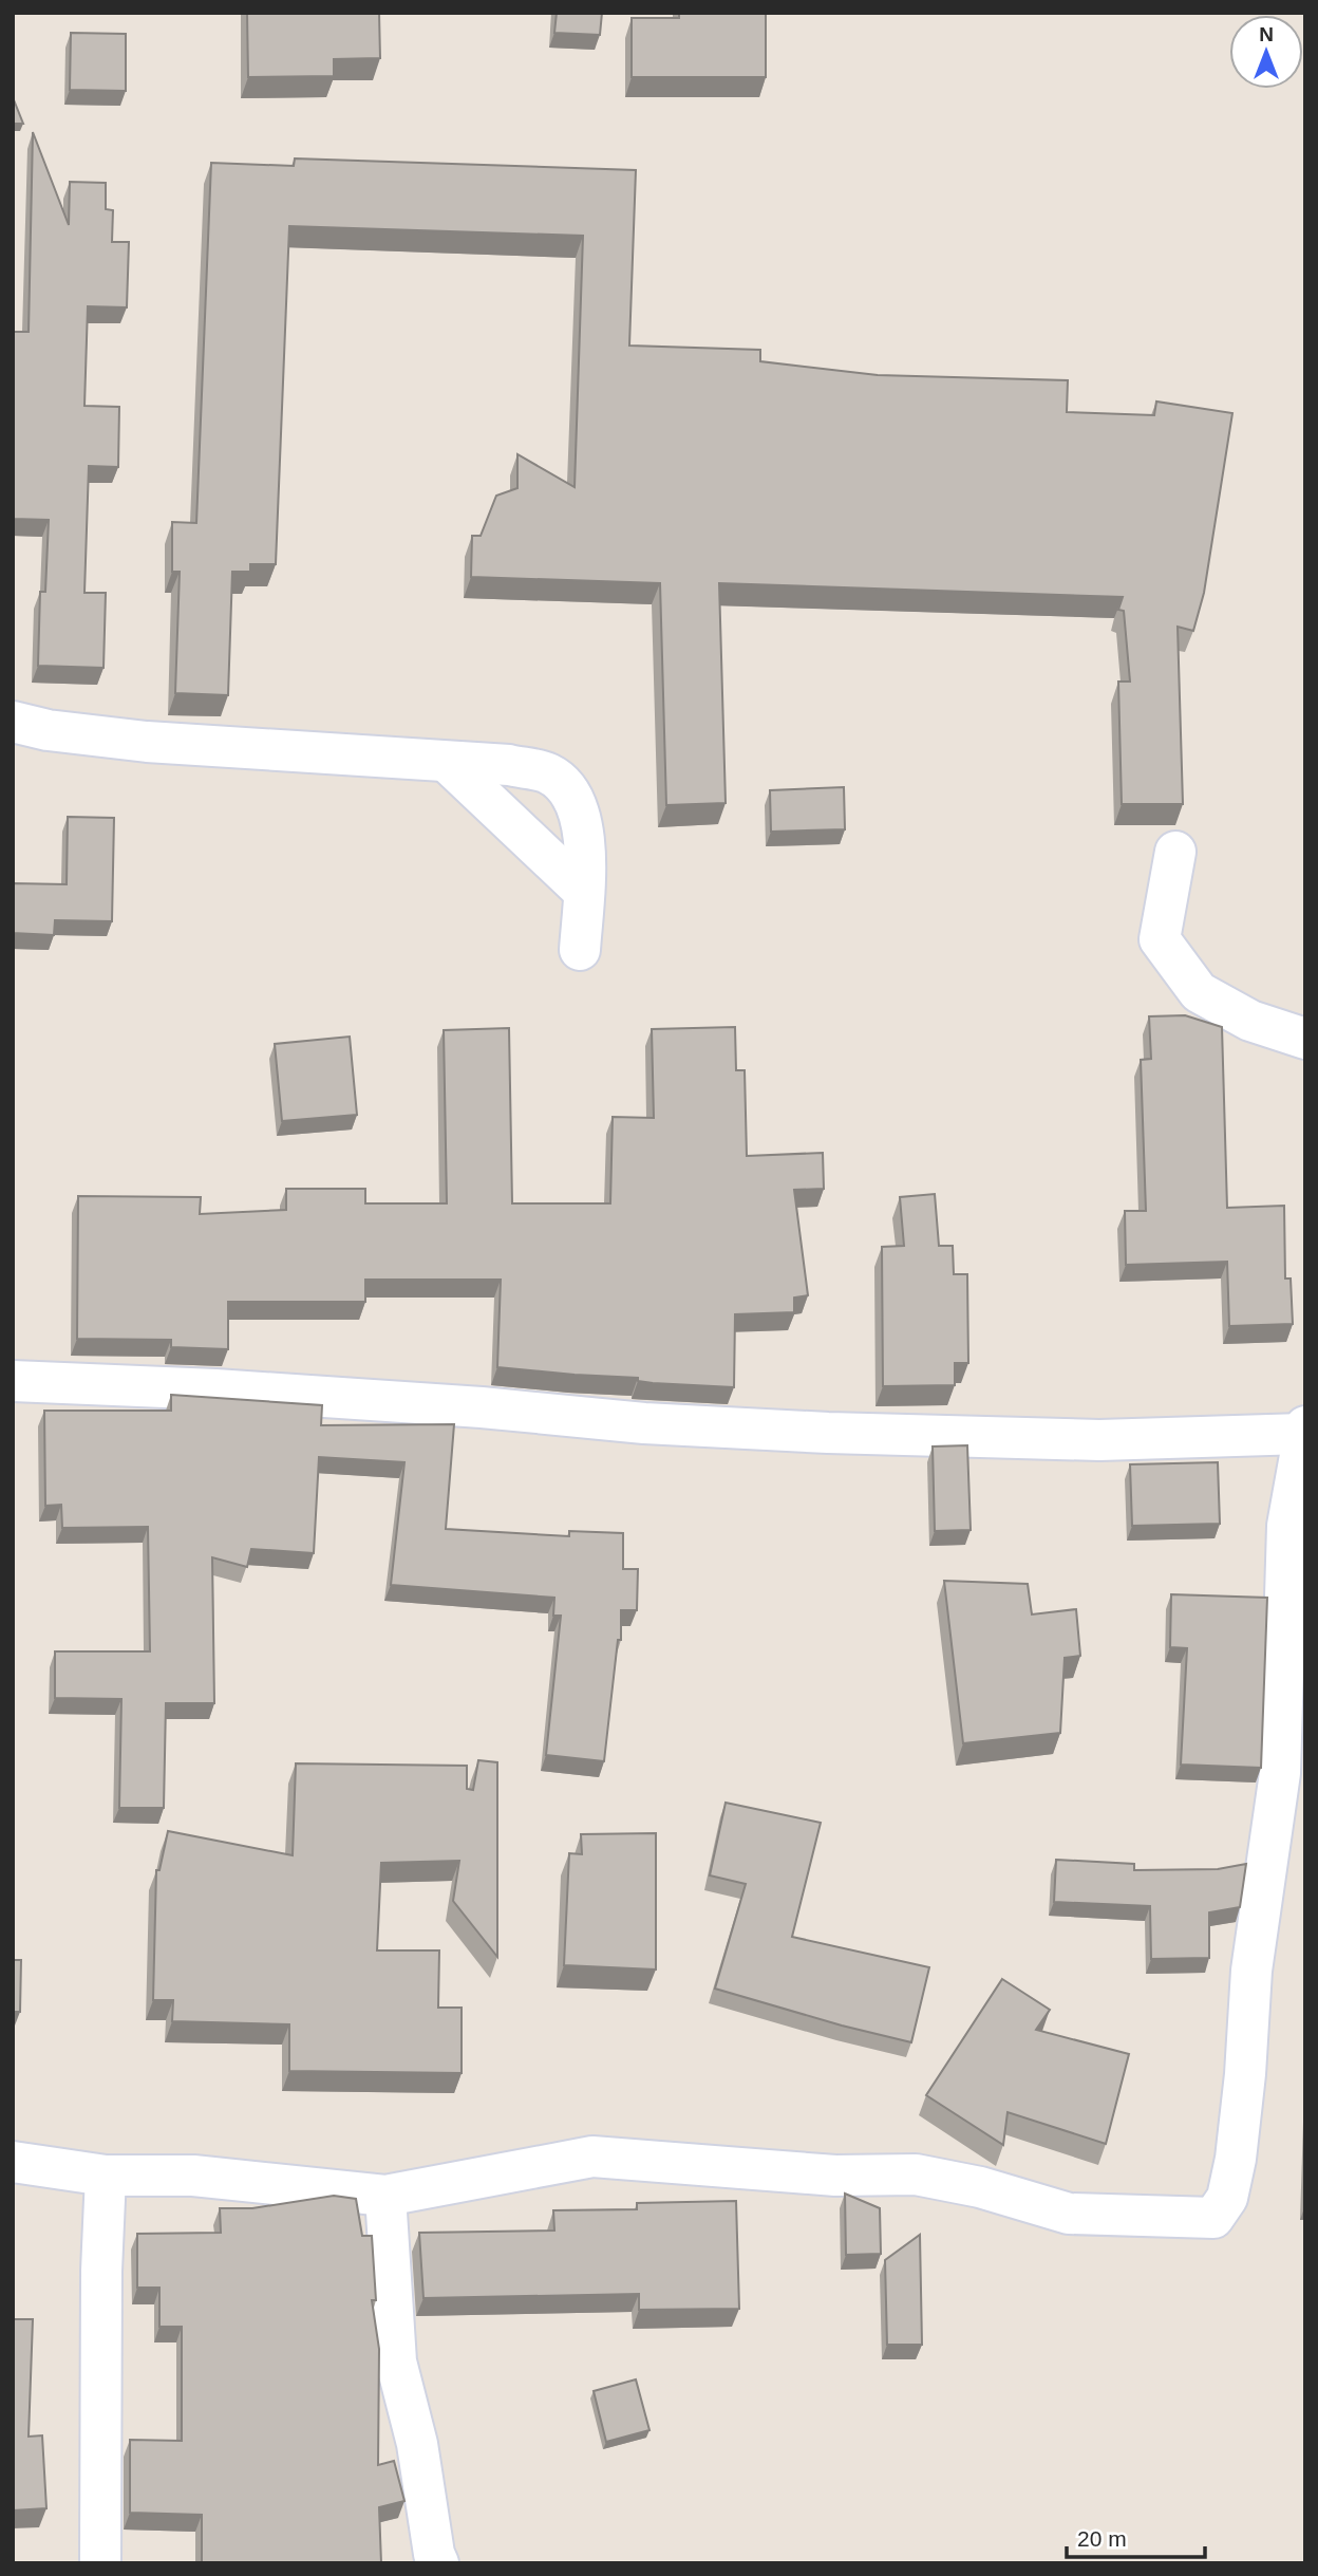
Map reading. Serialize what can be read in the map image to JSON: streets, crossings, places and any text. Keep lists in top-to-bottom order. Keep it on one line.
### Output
{"scale_bar":"20 m","north":"top"}
